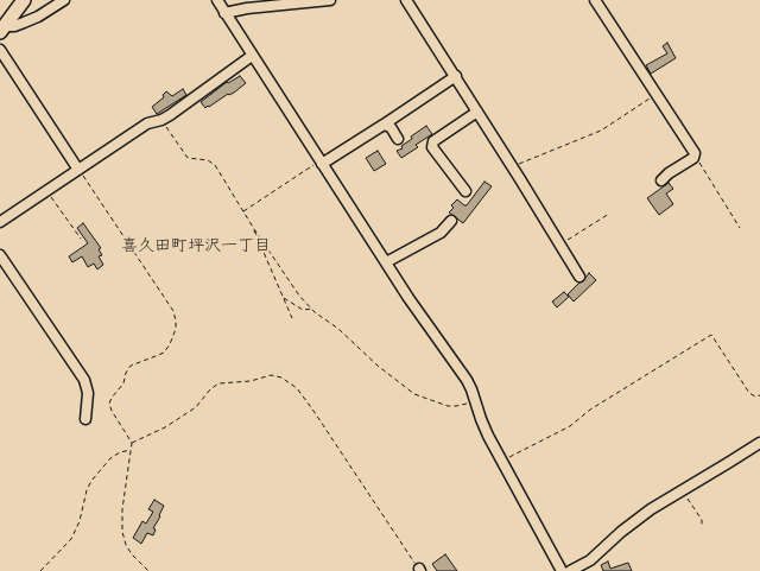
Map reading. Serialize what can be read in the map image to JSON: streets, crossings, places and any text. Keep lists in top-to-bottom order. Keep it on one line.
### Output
{"districts":["喜久田町坪沢一丁目"]}
